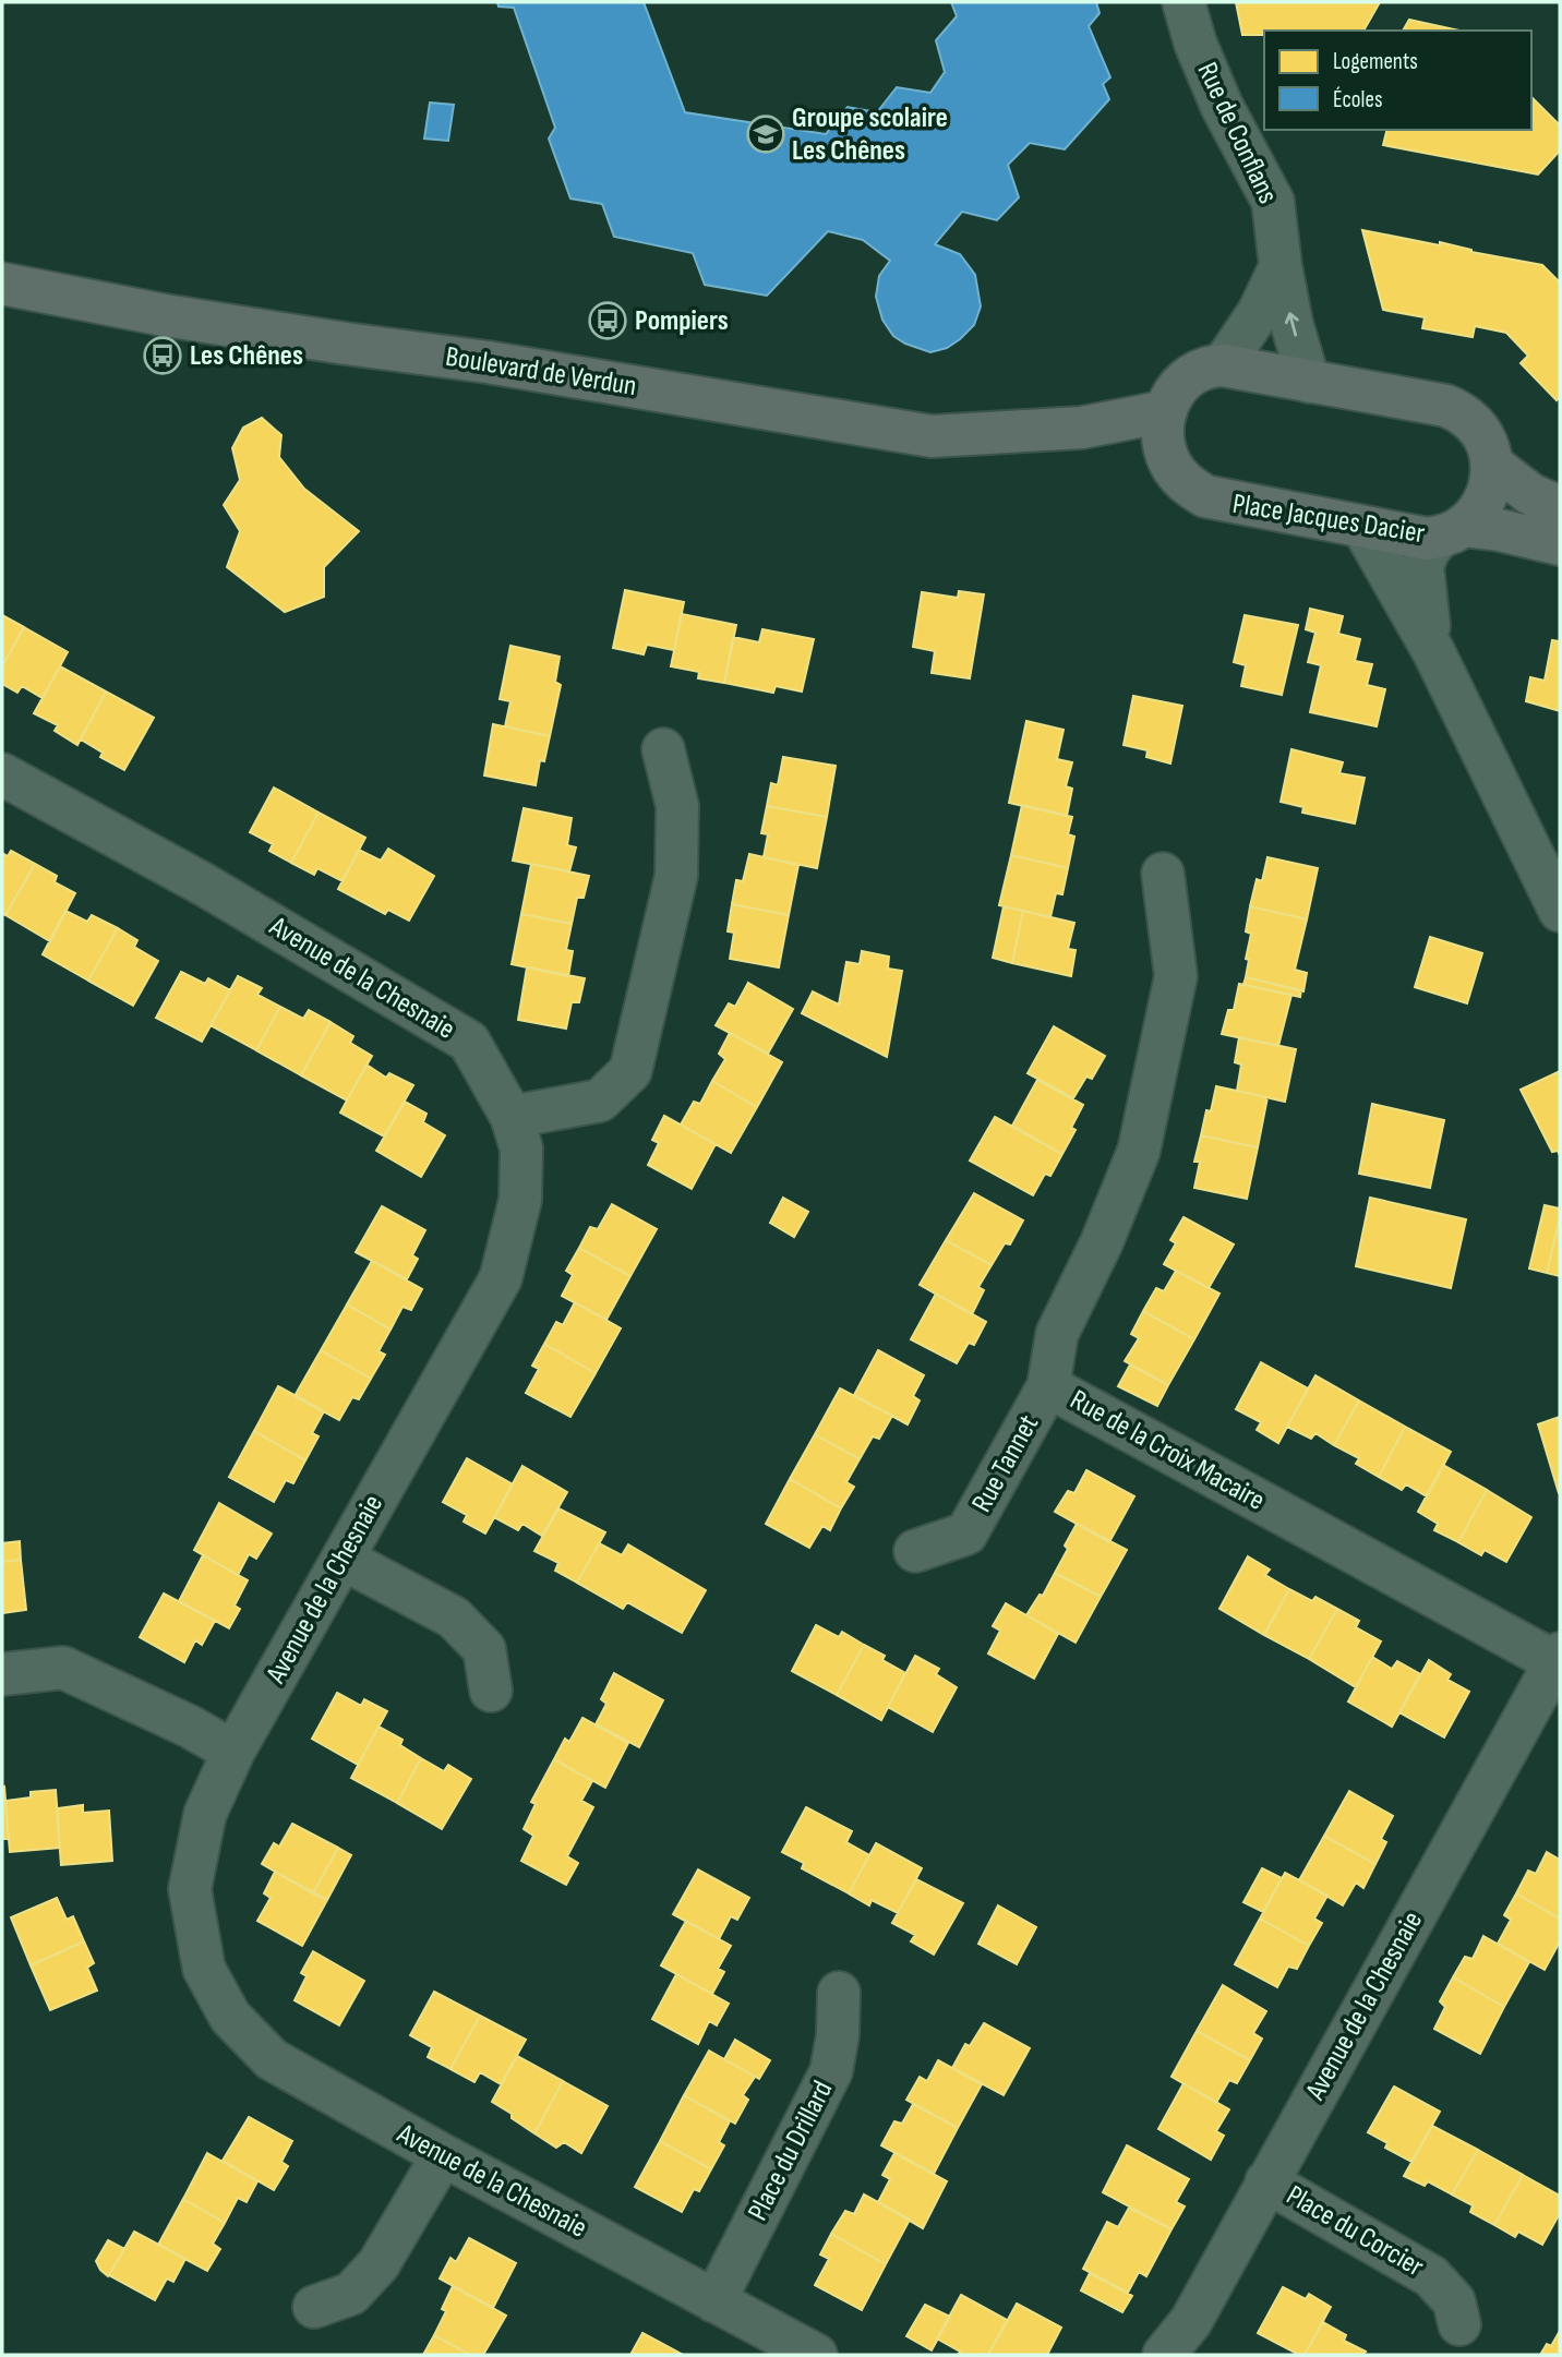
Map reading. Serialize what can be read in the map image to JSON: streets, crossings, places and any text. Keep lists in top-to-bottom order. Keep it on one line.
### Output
{"streets":{"main road":["Boulevard de Verdun","Place Jacques Dacier"],"street":["Rue de Conflans","Avenue de la Chesnaie","Rue de la Croix Macaire","Rue Tannet","Place du Drillard","Place du Corcier"]},"crossings":[["Boulevard de Verdun","Place Jacques Dacier"],["Avenue de la Chesnaie","Rue de la Croix Macaire"],["Avenue de la Chesnaie","Place du Drillard"],["Avenue de la Chesnaie","Place du Corcier"],["Rue de la Croix Macaire","Rue Tannet"]],"places":{"school or university":["Groupe scolaire Les Chênes"],"bus stop":["Pompiers","Les Chênes"]},"legend":["Logements","Écoles"]}
